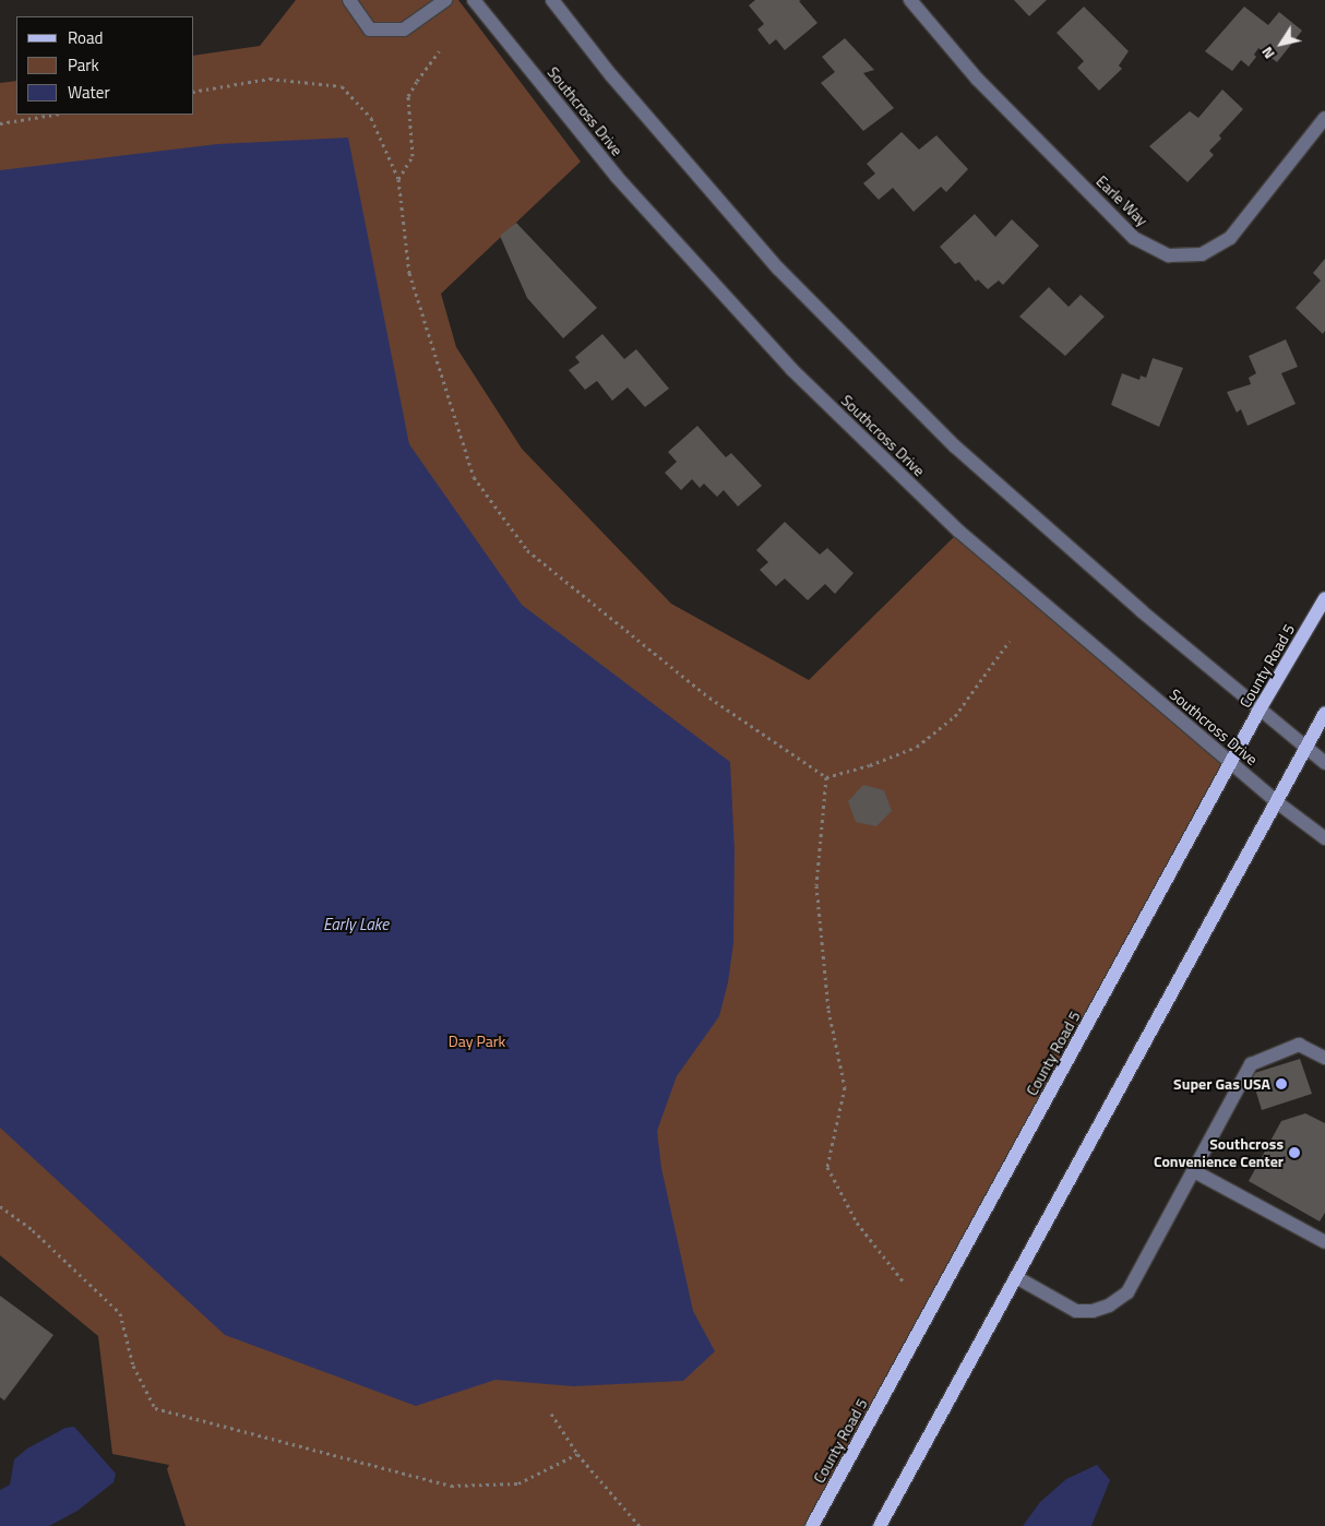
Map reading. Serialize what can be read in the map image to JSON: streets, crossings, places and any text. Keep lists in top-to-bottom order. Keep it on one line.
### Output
{"streets":{"main road":["County Road 5"],"street":["Southcross Drive","Earle Way"]},"crossings":[["Southcross Drive","County Road 5"]],"water":["Early Lake"],"parks":["Day Park"],"places":["Super Gas USA","Southcross Convenience Center"],"legend":["Road","Park","Water"],"north":"bottom left"}
